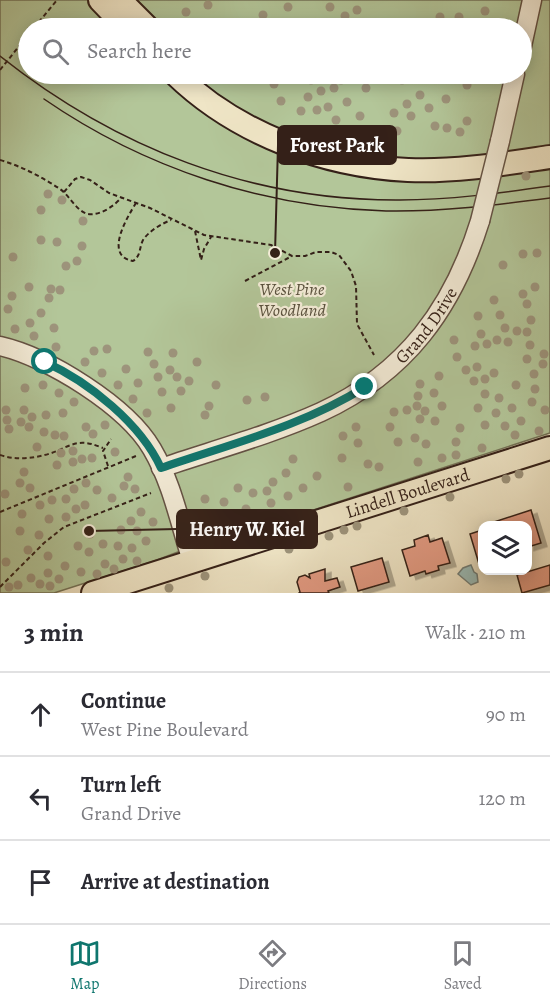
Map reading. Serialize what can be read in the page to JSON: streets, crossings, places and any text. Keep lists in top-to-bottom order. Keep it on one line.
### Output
{"streets":{"main road":["Lindell Boulevard"],"street":["Grand Drive"]},"parks":["West Pine Woodland"],"places":["Forest Park","Henry W. Kiel"],"page":{"search":"Search here","heading":["3 min","Walk · 210 m"],"list":[["Continue","West Pine Boulevard","90 m"],["Turn left","Grand Drive","120 m"],"Arrive at destination"],"nav":["Map","Directions","Saved"]}}
